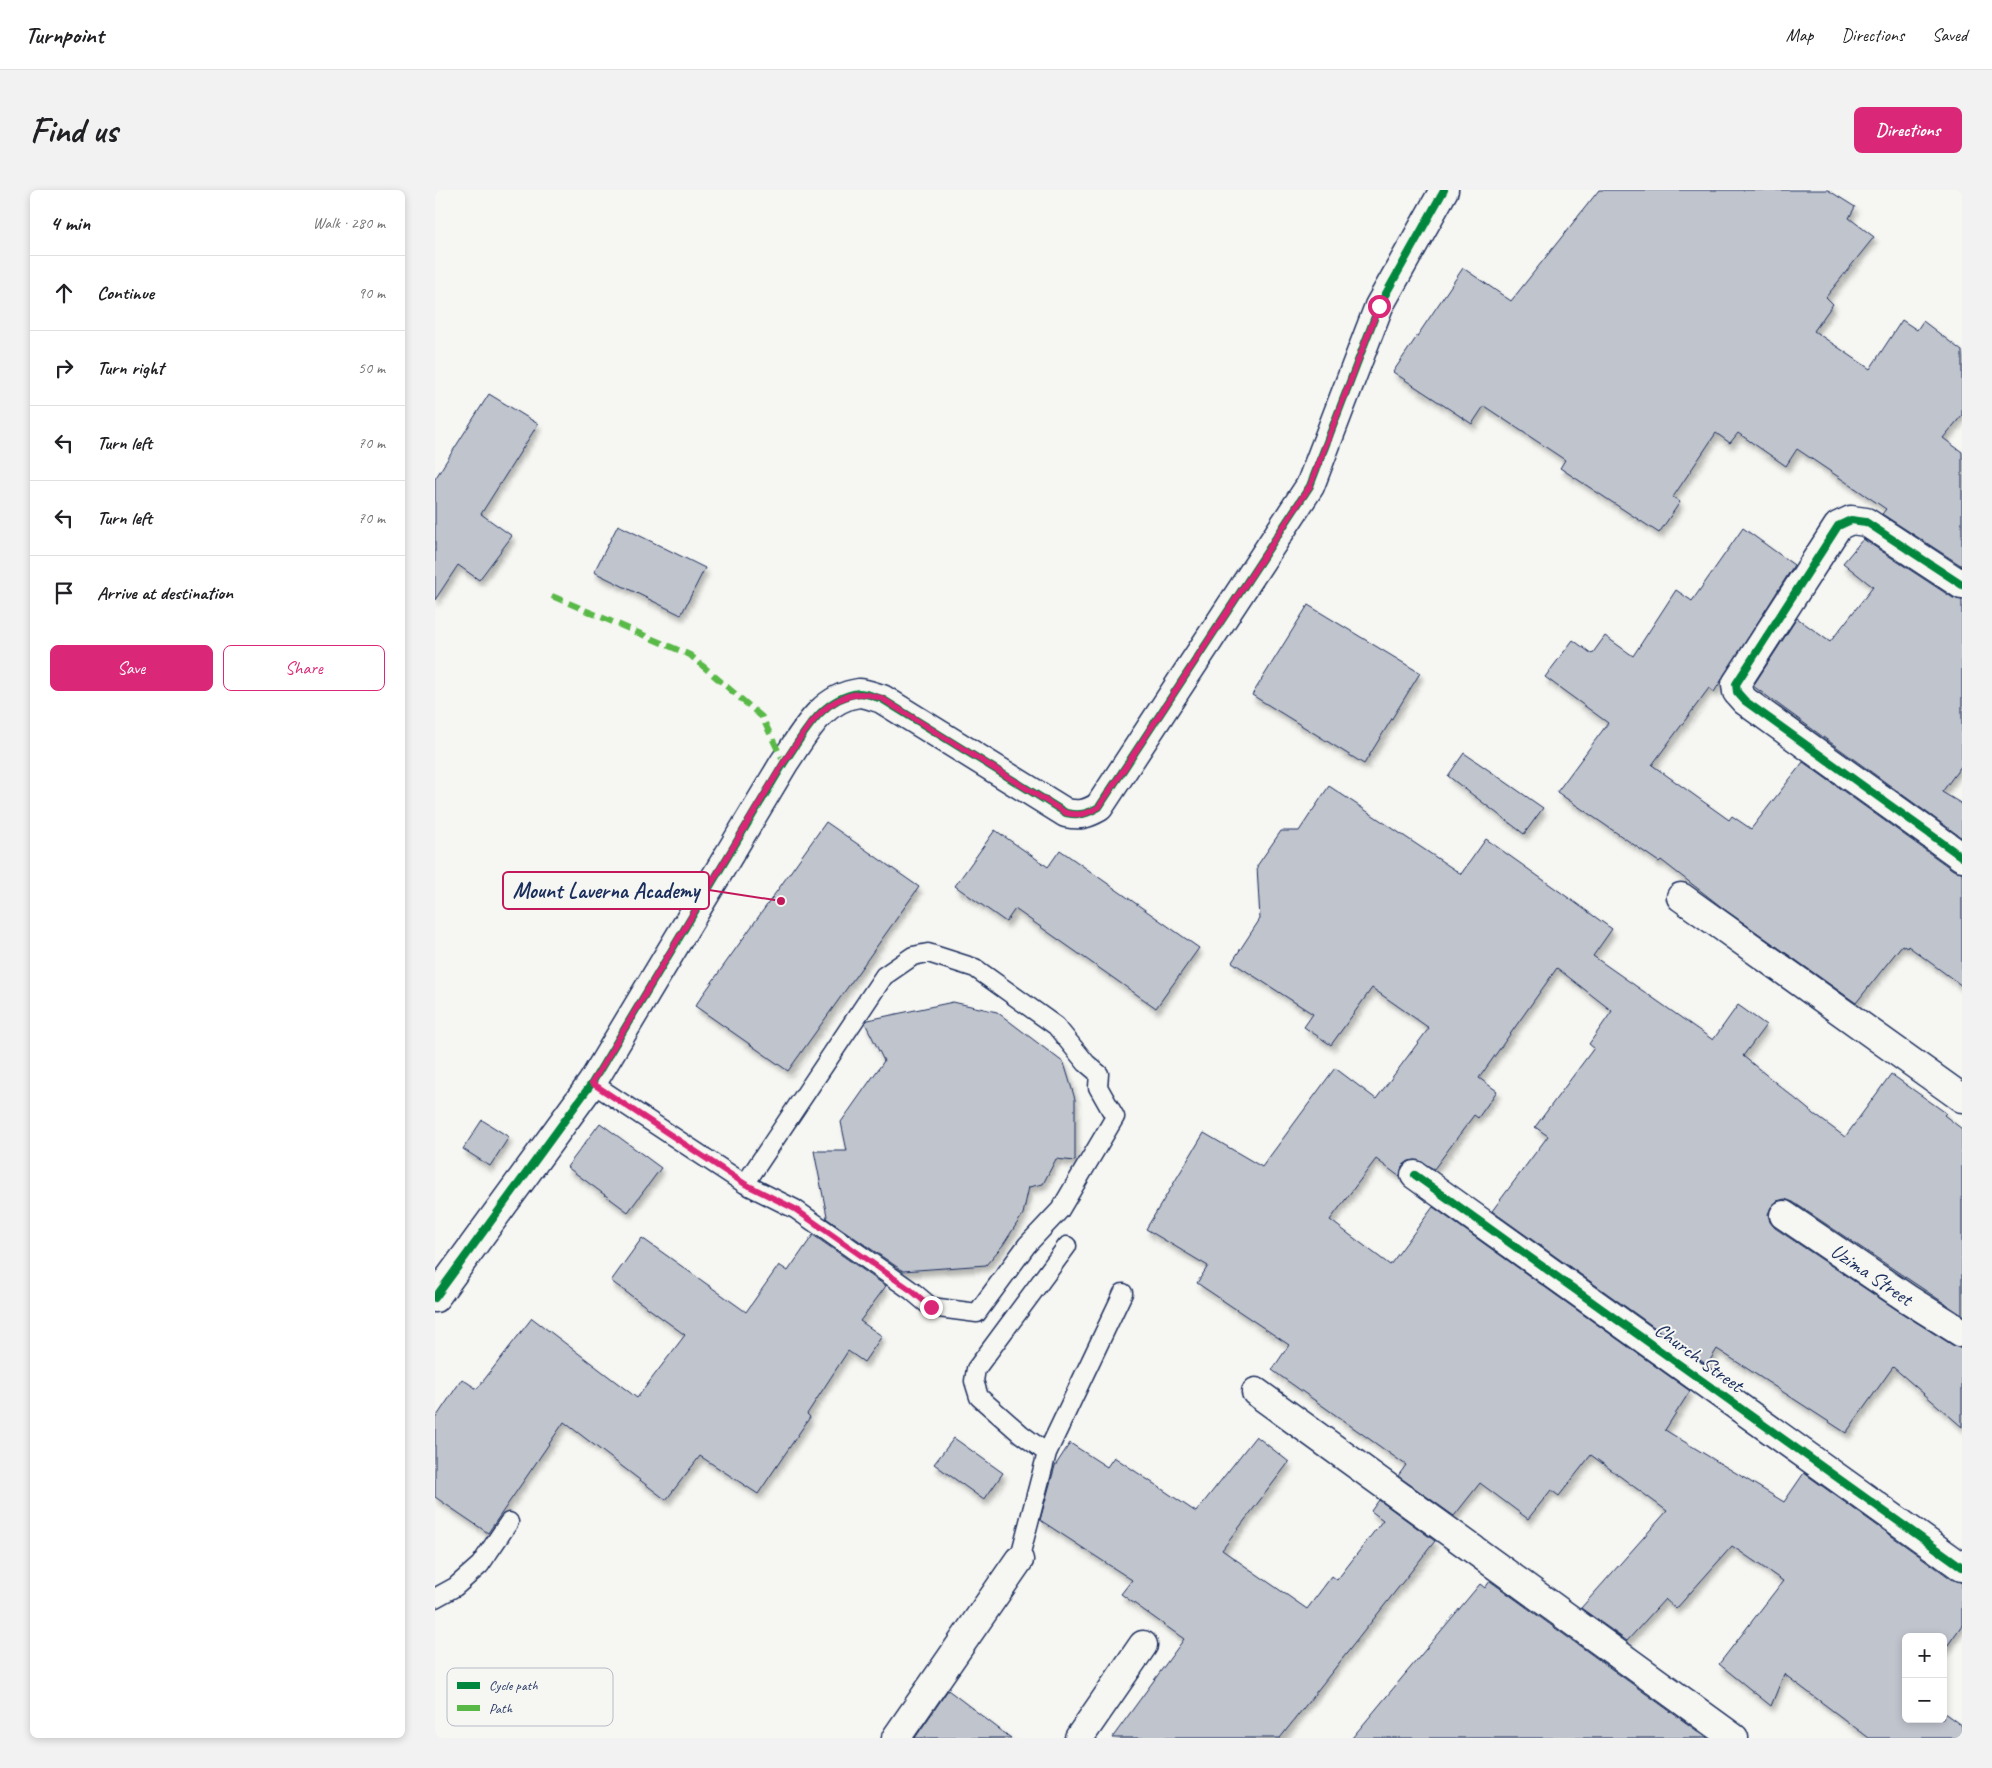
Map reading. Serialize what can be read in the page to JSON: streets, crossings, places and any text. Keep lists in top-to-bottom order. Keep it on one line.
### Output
{"streets":{"street":["Uzima Street","Church Street"]},"places":["Mount Laverna Academy"],"legend":["Cycle path","Path"],"page":{"header":"Turnpoint","nav":["Map","Directions","Saved"],"buttons":["Directions",["Save","Share"]],"title":"Find us","heading":["4 min","Walk · 280 m"],"list":[["Continue","90 m"],["Turn right","50 m"],["Turn left","70 m"],["Turn left","70 m"],"Arrive at destination"],"map_buttons":["+","−"]}}
